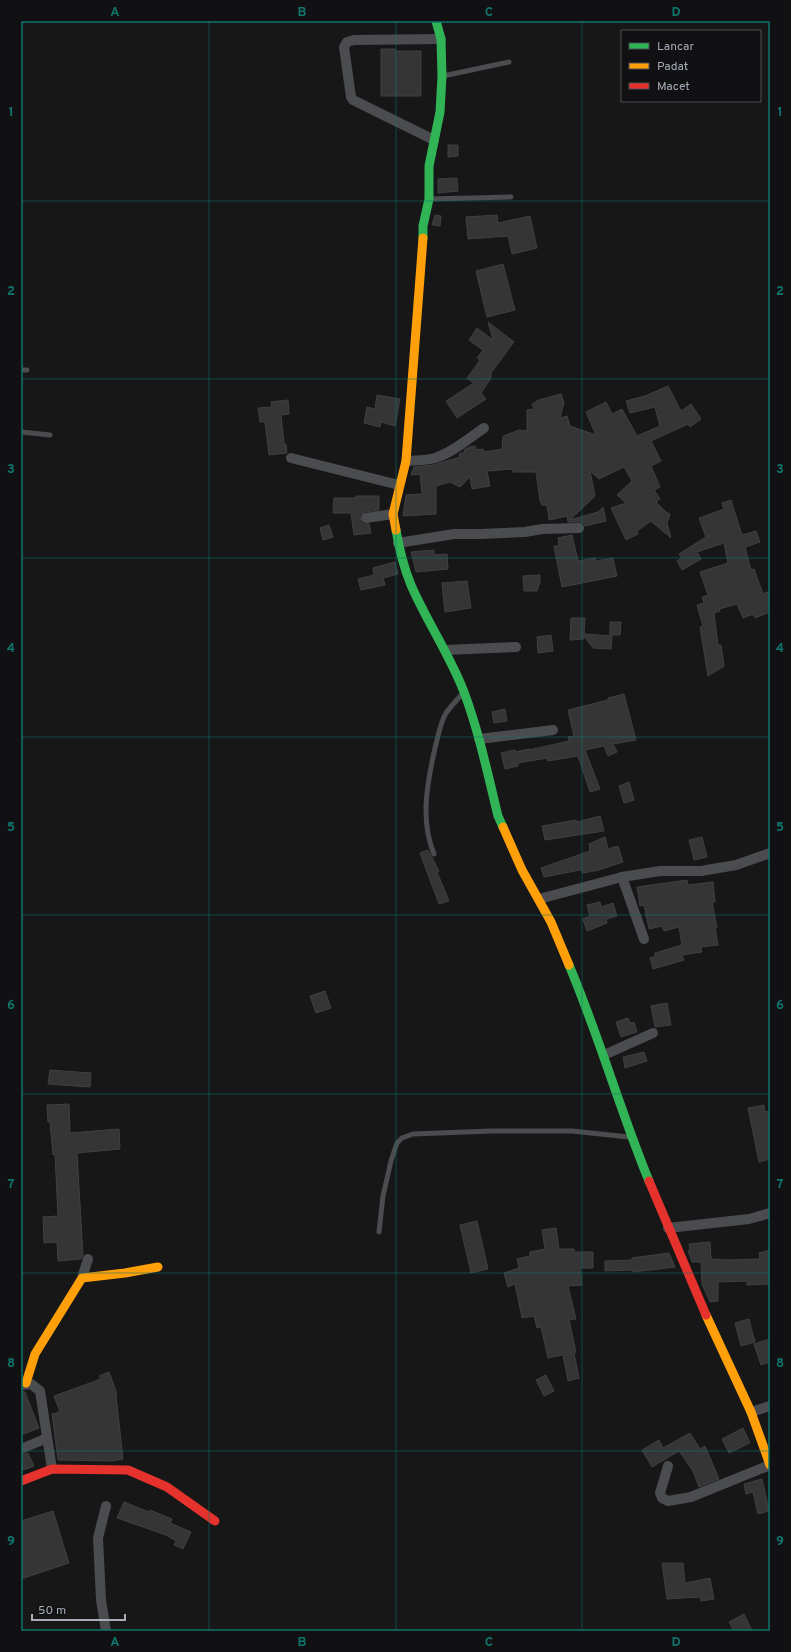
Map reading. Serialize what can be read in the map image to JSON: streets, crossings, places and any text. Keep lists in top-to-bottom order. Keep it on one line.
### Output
{"legend":["Lancar","Padat","Macet"],"scale_bar":"50 m","grid":{"columns":["A","B","C","D"],"rows":["1","2","3","4","5","6","7","8","9"]}}
